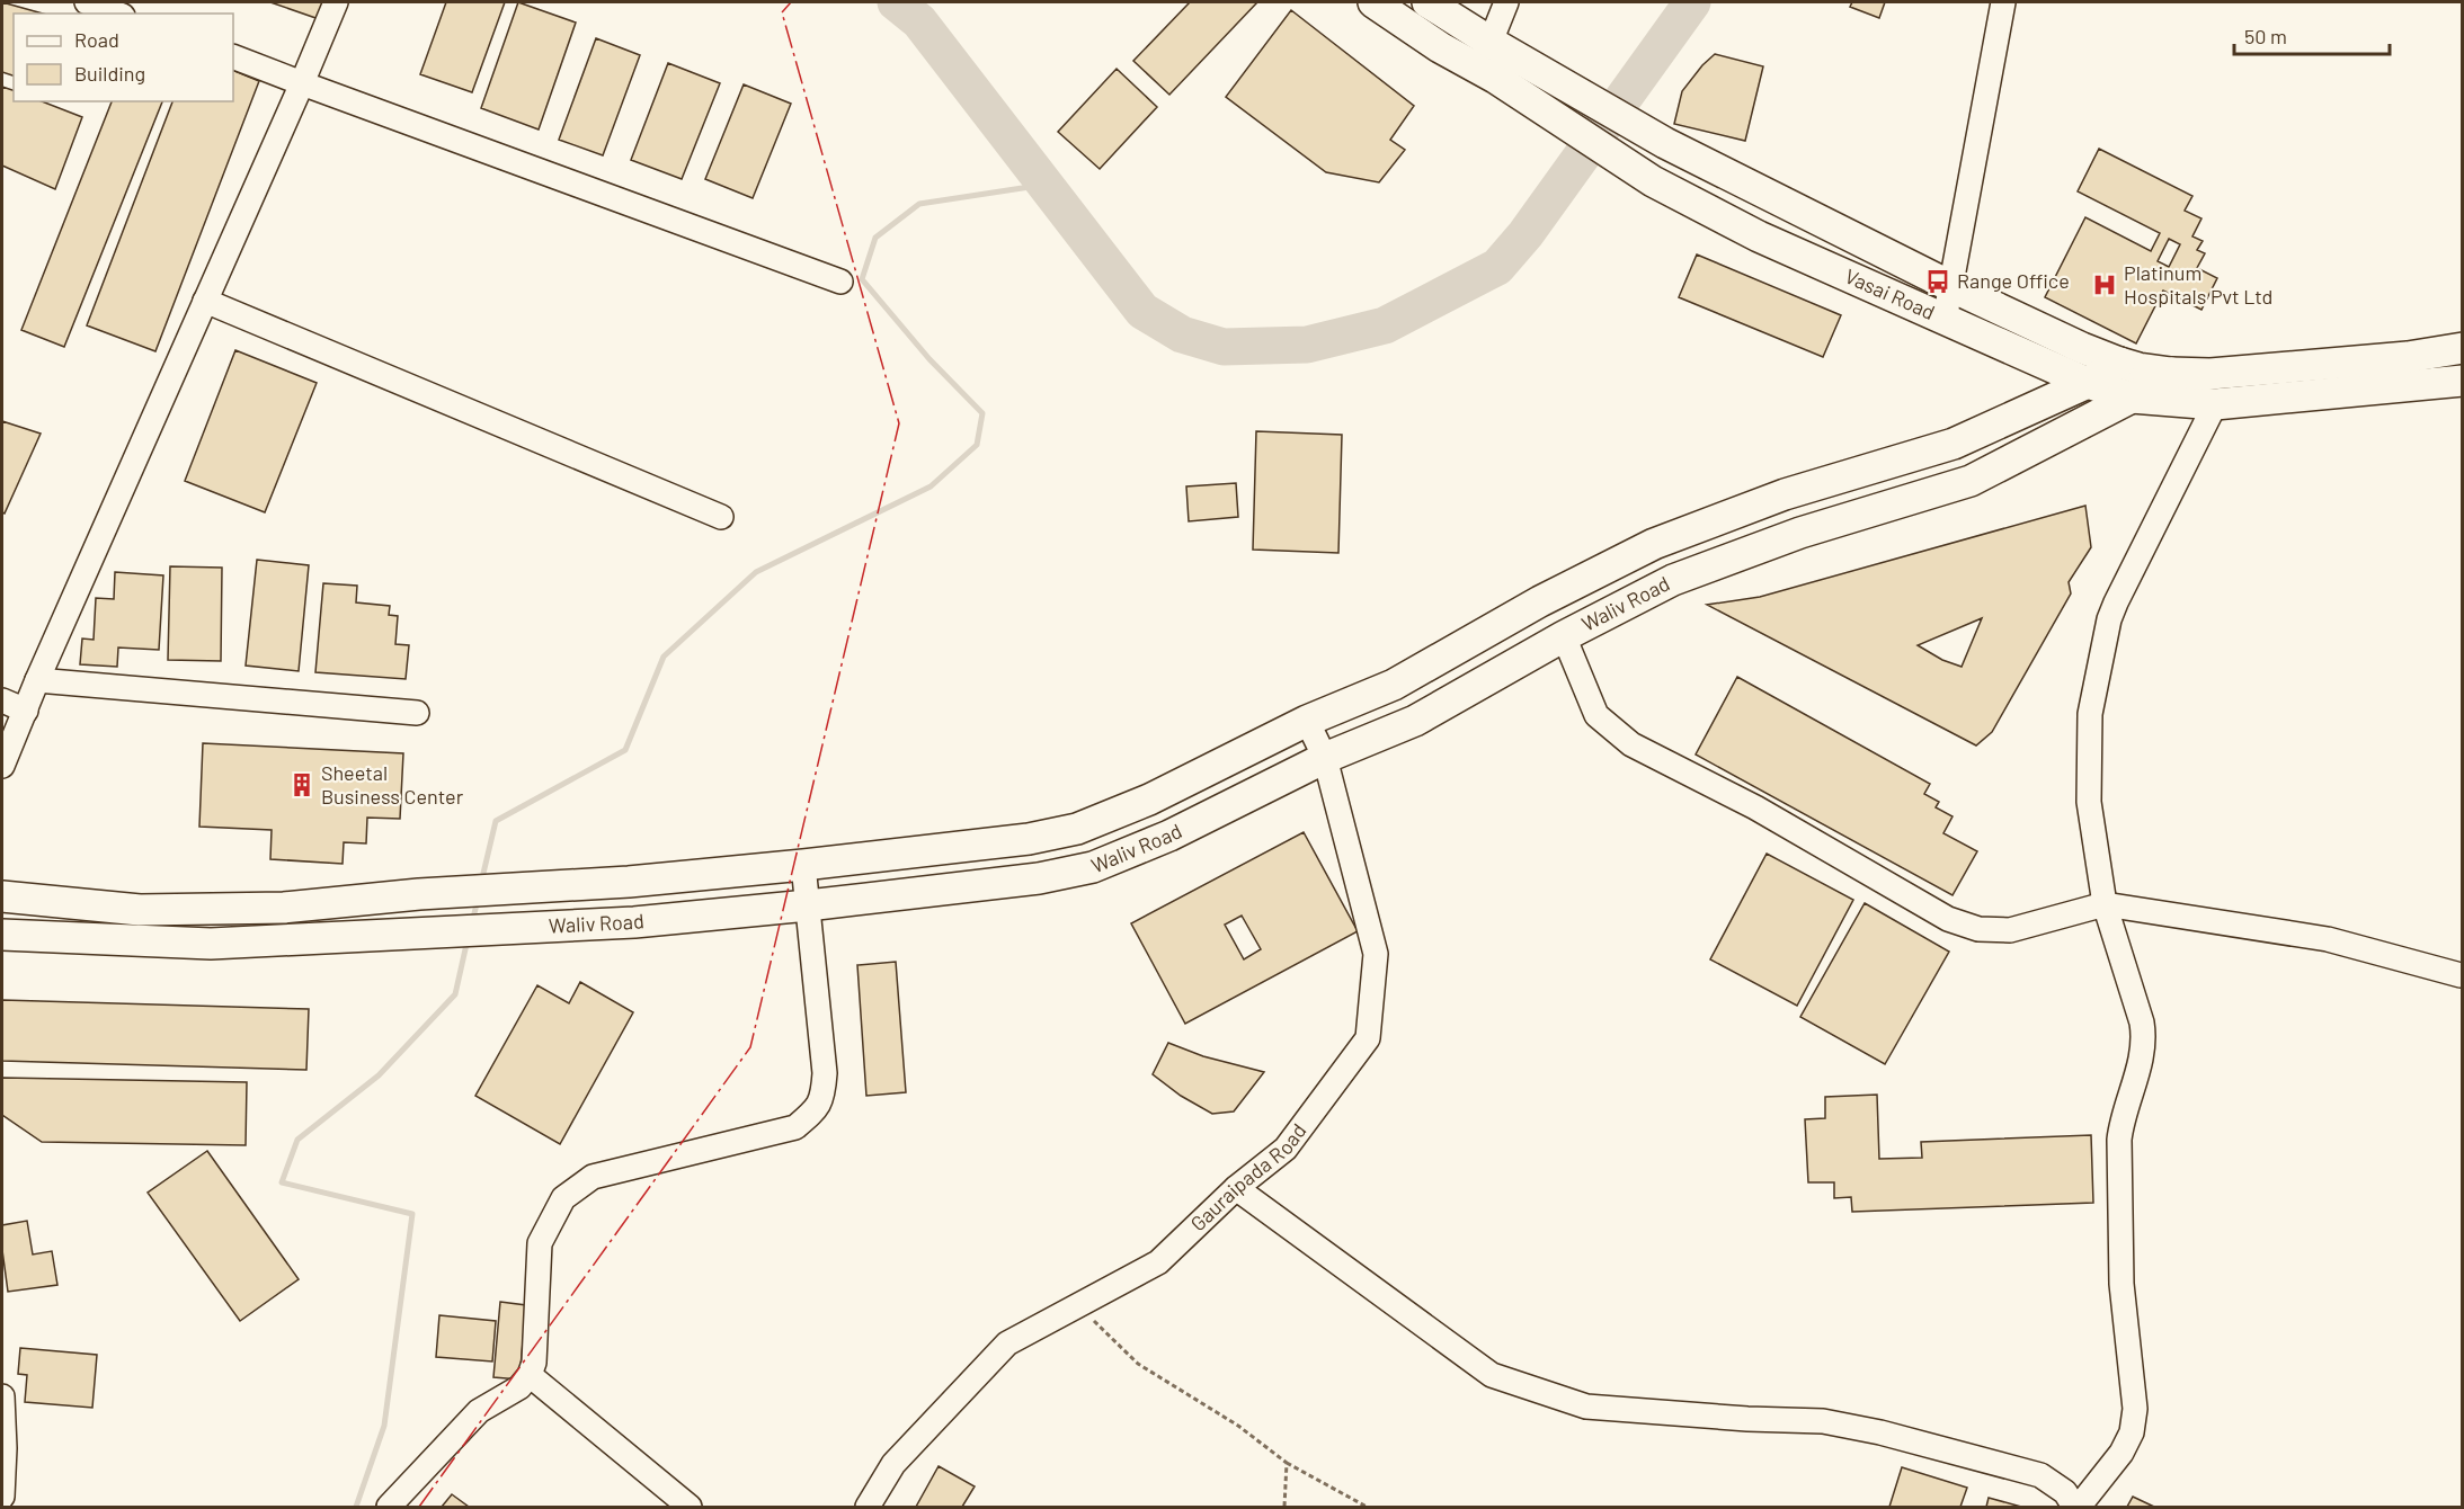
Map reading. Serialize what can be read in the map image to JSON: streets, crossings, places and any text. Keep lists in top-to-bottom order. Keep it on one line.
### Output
{"streets":{"main road":["Vasai Road","Waliv Road"],"street":["Gauraipada Road"]},"crossings":[["Vasai Road","Waliv Road"],["Waliv Road","Gauraipada Road"]],"places":{"bus stop":["Range Office"],"hospital":["Platinum Hospitals Pvt Ltd"],"building":["Sheetal Business Center"]},"legend":["Road","Building"],"scale_bar":"50 m"}
